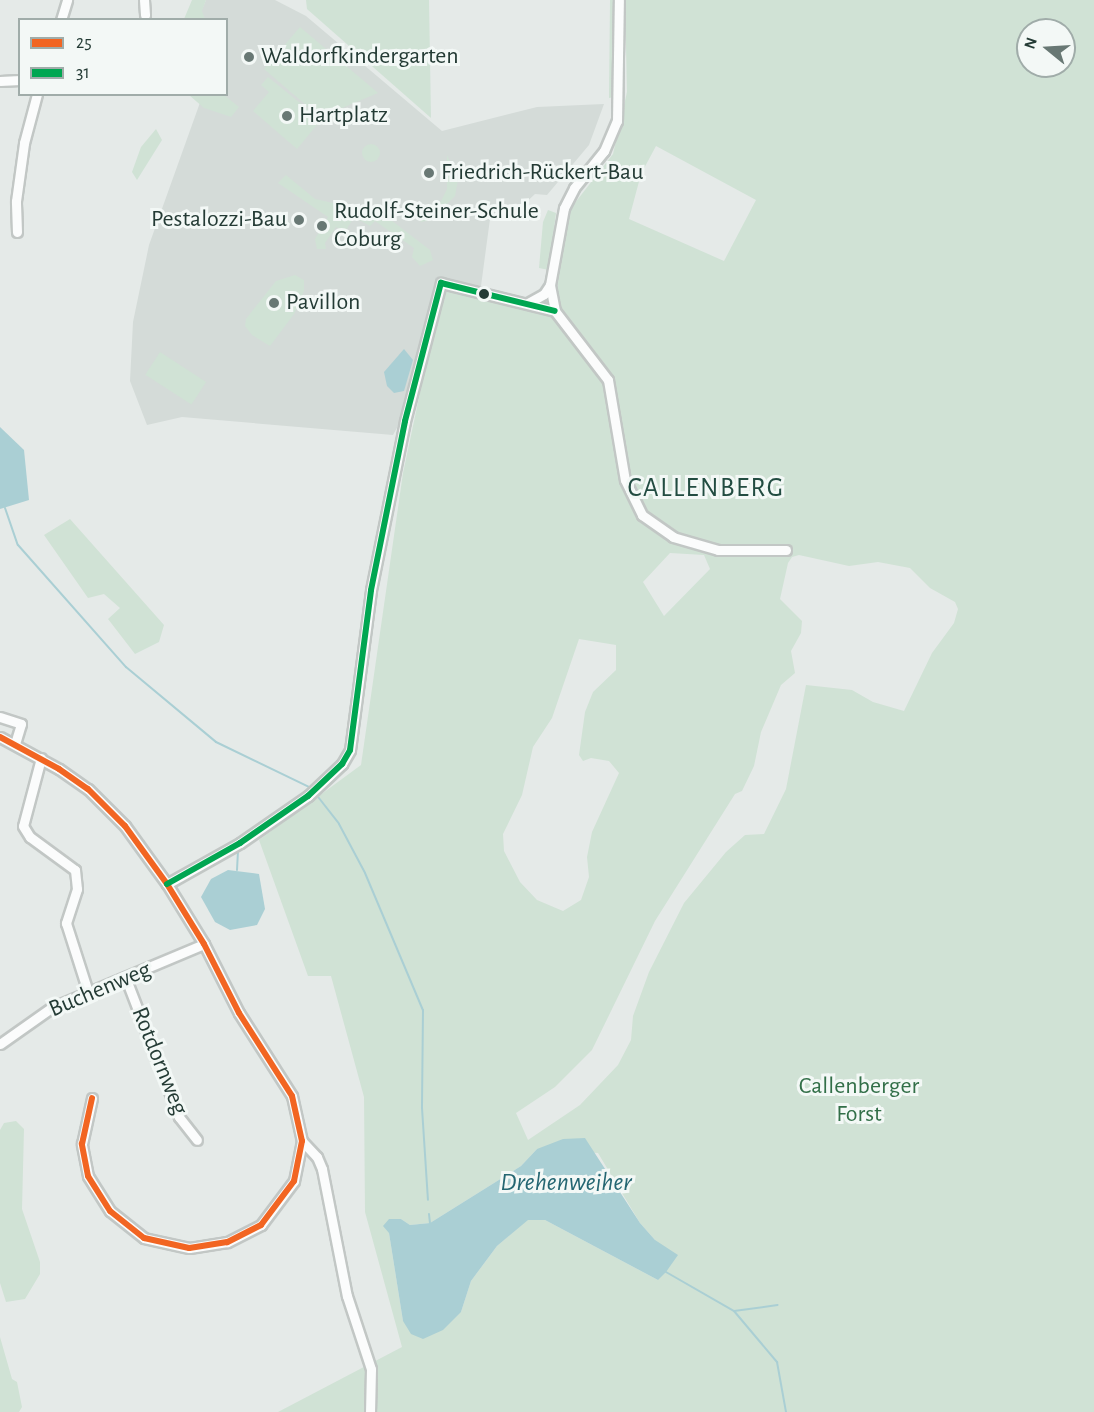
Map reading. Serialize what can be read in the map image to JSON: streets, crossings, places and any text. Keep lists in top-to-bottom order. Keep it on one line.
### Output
{"streets":{"street":["Buchenweg","Rotdornweg"]},"crossings":[["Buchenweg","Rotdornweg"]],"districts":["CALLENBERG"],"water":["Drehenweiher"],"parks":["Callenberger Forst"],"places":["Waldorfkindergarten","Hartplatz","Friedrich-Rückert-Bau","Pestalozzi-Bau","Rudolf-Steiner-Schule Coburg","Pavillon"],"lines":["transit line 31","transit line 25"],"legend":["25","31"],"north":"left"}
